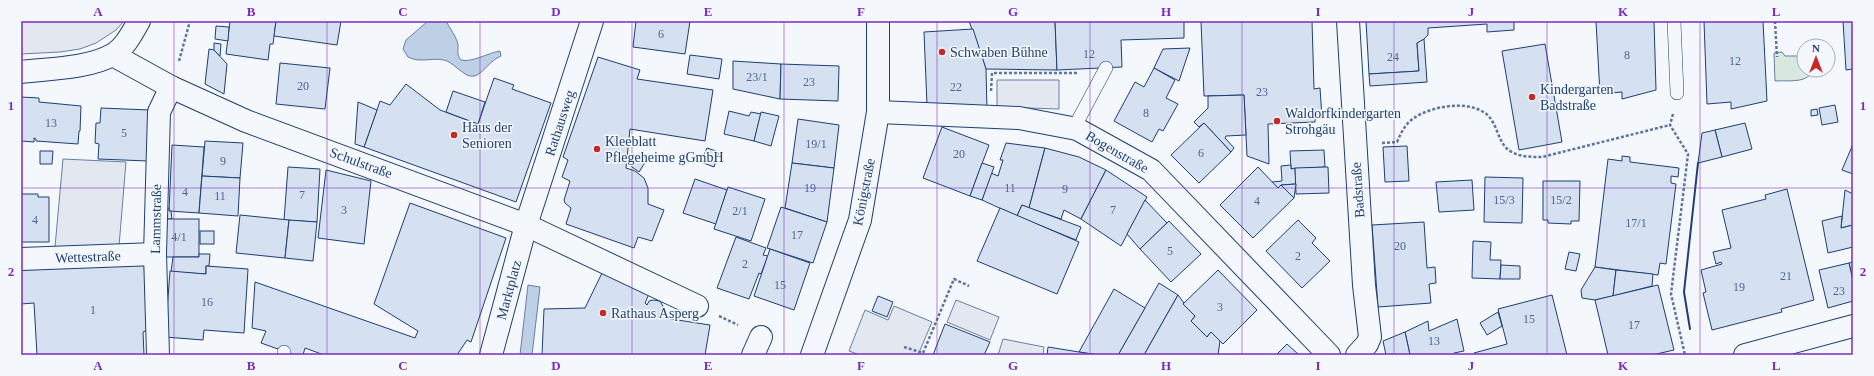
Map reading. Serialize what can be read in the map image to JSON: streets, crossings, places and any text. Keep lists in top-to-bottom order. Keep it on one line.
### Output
{"streets":{"street":["Rathausweg","Bogenstraße","Schulstraße","Badstraße","Königstraße","Lammstraße","Wettestraße","Marktplatz"]},"crossings":[["Rathausweg","Schulstraße"],["Rathausweg","Marktplatz"],["Bogenstraße","Königstraße"],["Schulstraße","Lammstraße"],["Schulstraße","Marktplatz"],["Lammstraße","Wettestraße"]],"places":["Schwaben Bühne","Kindergarten Badstraße","Waldorfkindergarten Strohgäu","Haus der Senioren","Kleeblatt Pflegeheime gGmbH","Rathaus Asperg"],"house_numbers":["6","12","8","24","12","23/1","23","20","22","23","8","13","5","19/1","6","20","9","19","11","9","4","7","11","15/3","15/2","4","3","7","2/1","4","17/1","17","4/1","20","5","2","2","21","15","19","23","16","3","1","15","17","13"],"north":"top","grid":{"columns":["A","B","C","D","E","F","G","H","I","J","K","L"],"rows":["1","2"]}}
